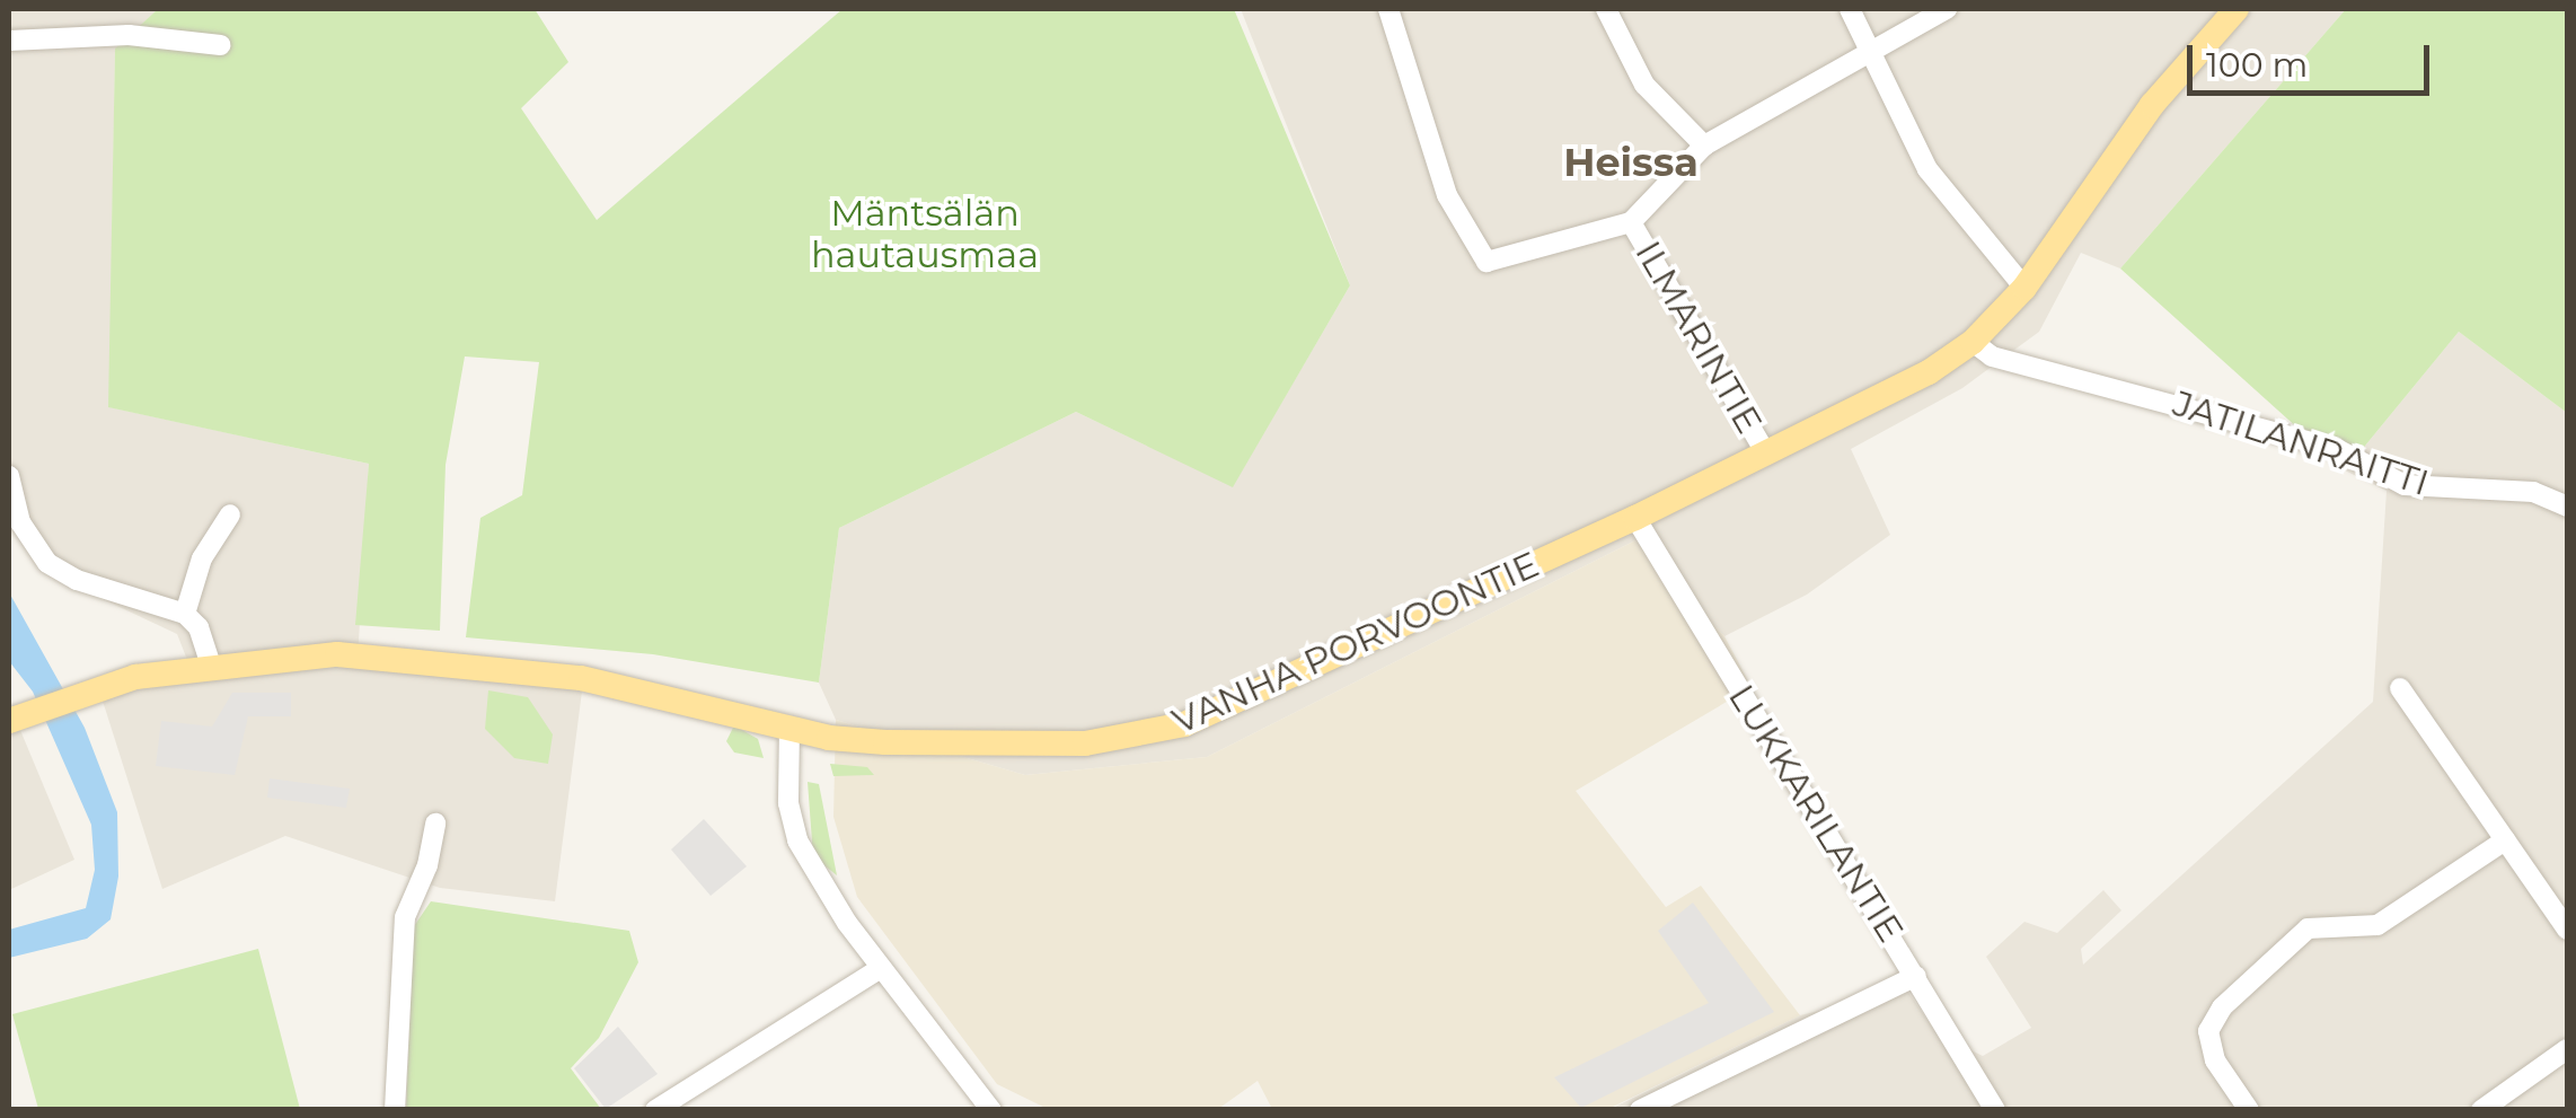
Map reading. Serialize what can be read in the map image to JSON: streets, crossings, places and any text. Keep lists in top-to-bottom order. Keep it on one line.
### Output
{"streets":{"main road":["VANHA PORVOONTIE"],"street":["ILMARINTIE","JATILANRAITTI","LUKKARILANTIE"]},"crossings":[["ILMARINTIE","VANHA PORVOONTIE"],["JATILANRAITTI","VANHA PORVOONTIE"],["VANHA PORVOONTIE","LUKKARILANTIE"]],"districts":["Heissa"],"parks":["Mäntsälän hautausmaa"],"scale_bar":"100 m"}
